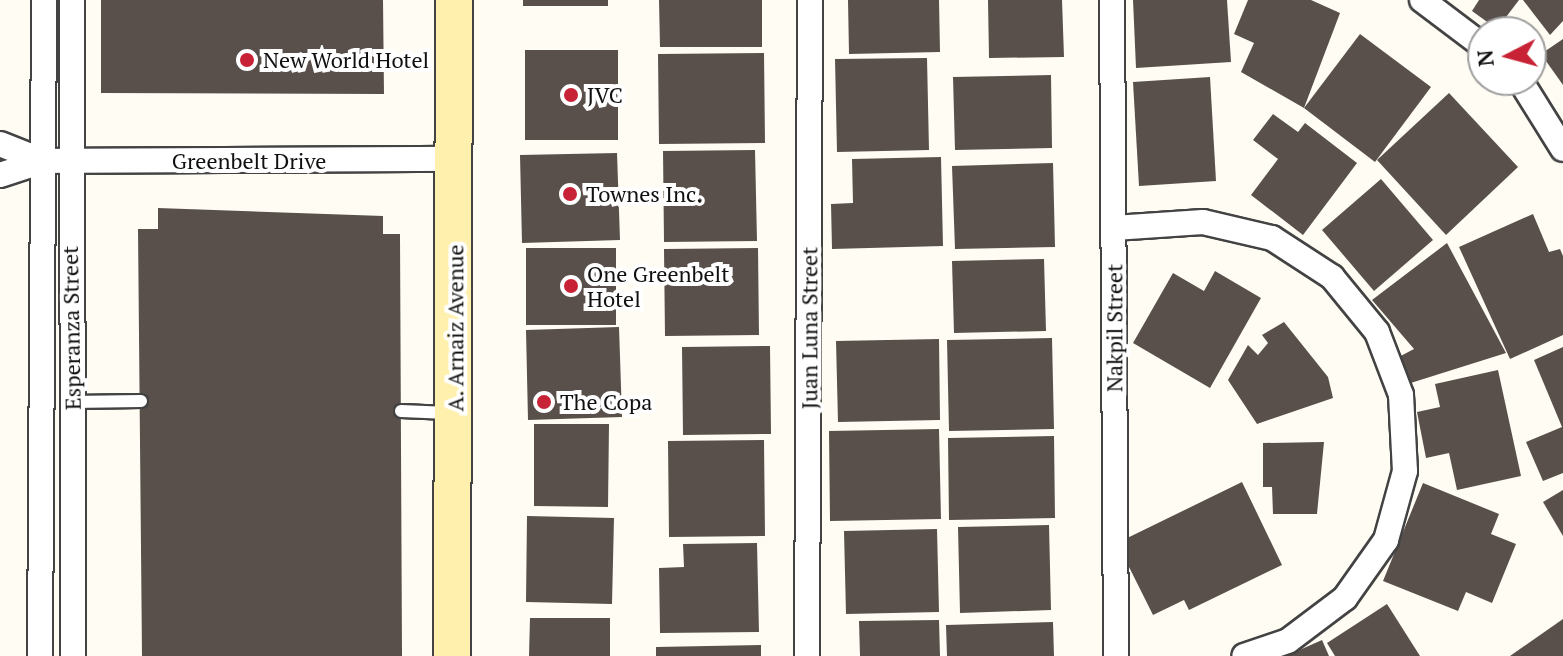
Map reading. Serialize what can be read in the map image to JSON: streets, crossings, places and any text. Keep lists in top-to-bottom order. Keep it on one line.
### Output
{"streets":{"main road":["A. Arnaiz Avenue"],"street":["Greenbelt Drive","Esperanza Street","Juan Luna Street","Nakpil Street"]},"crossings":[["Greenbelt Drive","Esperanza Street"],["Greenbelt Drive","A. Arnaiz Avenue"]],"places":["New World Hotel","JVC","Townes Inc.","One Greenbelt Hotel","The Copa"],"north":"left"}
